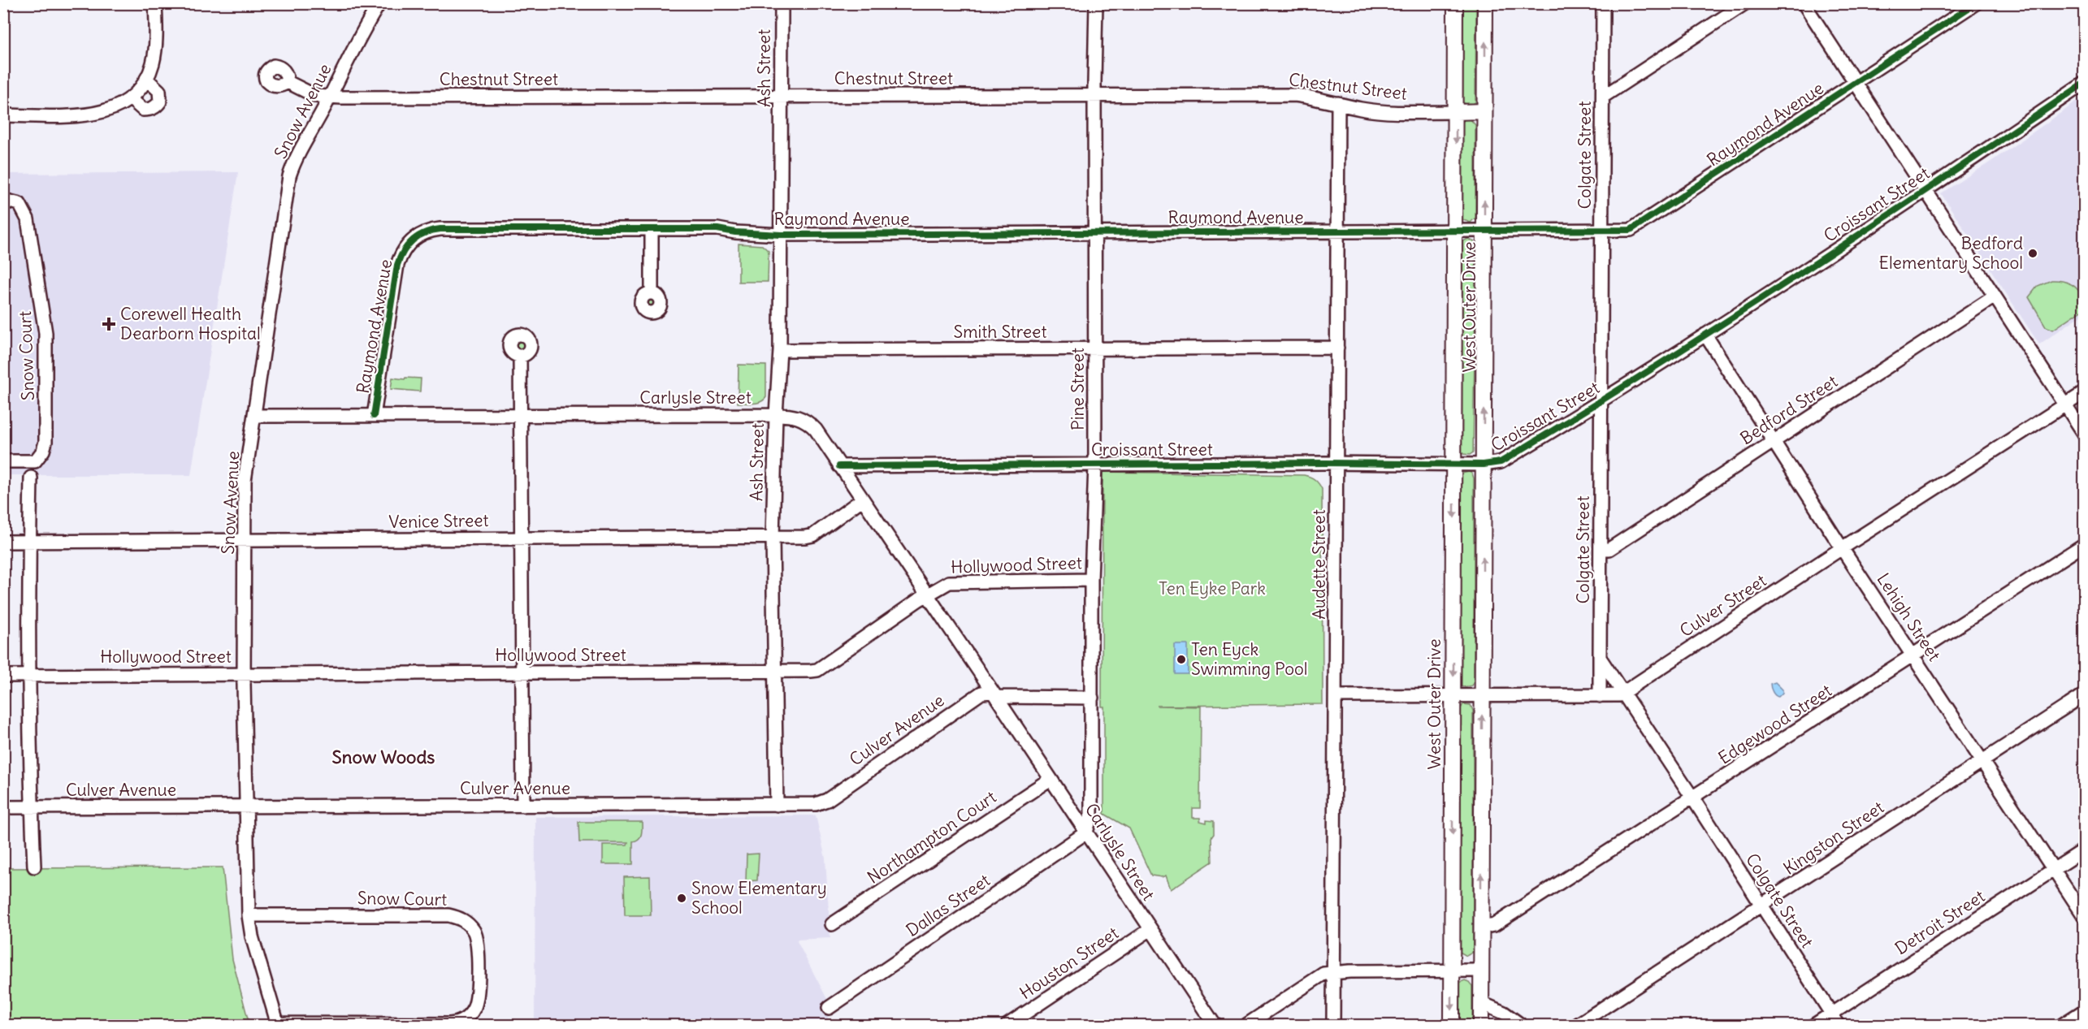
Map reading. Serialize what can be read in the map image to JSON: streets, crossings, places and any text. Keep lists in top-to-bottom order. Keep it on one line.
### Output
{"streets":{"main road":["West Outer Drive"],"street":["Ash Street","Chestnut Street","Snow Avenue","Raymond Avenue","Colgate Street","Croissant Street","Smith Street","Snow Court","Pine Street","Carlysle Street","Bedford Street","Venice Street","Audette Street","Hollywood Street","Culver Street","Lehigh Street","Edgewood Street","Culver Avenue","Northampton Court","Kingston Street","Dallas Street","Detroit Street","Houston Street"]},"crossings":[["Ash Street","Chestnut Street"],["Ash Street","Raymond Avenue"],["Ash Street","Smith Street"],["Ash Street","Carlysle Street"],["Ash Street","Venice Street"],["Ash Street","Hollywood Street"],["Ash Street","Culver Avenue"],["Chestnut Street","Snow Avenue"],["Chestnut Street","West Outer Drive"],["Chestnut Street","Pine Street"],["Chestnut Street","Audette Street"],["Snow Avenue","Snow Court"],["Snow Avenue","Carlysle Street"],["Snow Avenue","Venice Street"],["Snow Avenue","Hollywood Street"],["Snow Avenue","Culver Avenue"],["Raymond Avenue","Colgate Street"],["Raymond Avenue","West Outer Drive"],["Raymond Avenue","Pine Street"],["Raymond Avenue","Carlysle Street"],["Raymond Avenue","Audette Street"],["Colgate Street","Croissant Street"],["Colgate Street","Bedford Street"],["Colgate Street","Culver Street"],["Colgate Street","Edgewood Street"],["Colgate Street","Kingston Street"],["Colgate Street","Detroit Street"],["Croissant Street","West Outer Drive"],["Croissant Street","Pine Street"],["Croissant Street","Carlysle Street"],["Croissant Street","Audette Street"],["Croissant Street","Lehigh Street"],["West Outer Drive","Culver Street"],["West Outer Drive","Edgewood Street"],["Smith Street","Pine Street"],["Smith Street","Audette Street"],["Pine Street","Carlysle Street"],["Pine Street","Hollywood Street"],["Pine Street","Culver Avenue"],["Pine Street","Dallas Street"],["Carlysle Street","Venice Street"],["Carlysle Street","Hollywood Street"],["Carlysle Street","Culver Avenue"],["Carlysle Street","Northampton Court"],["Carlysle Street","Dallas Street"],["Carlysle Street","Houston Street"],["Bedford Street","Lehigh Street"],["Audette Street","Culver Street"],["Culver Street","Lehigh Street"],["Lehigh Street","Edgewood Street"],["Lehigh Street","Kingston Street"],["Lehigh Street","Detroit Street"]],"districts":["Snow Woods"],"parks":["Ten Eyke Park"],"places":{"other":["Bedford Elementary School","Ten Eyck Swimming Pool","Snow Elementary School"],"health":["Corewell Health Dearborn Hospital"]}}
